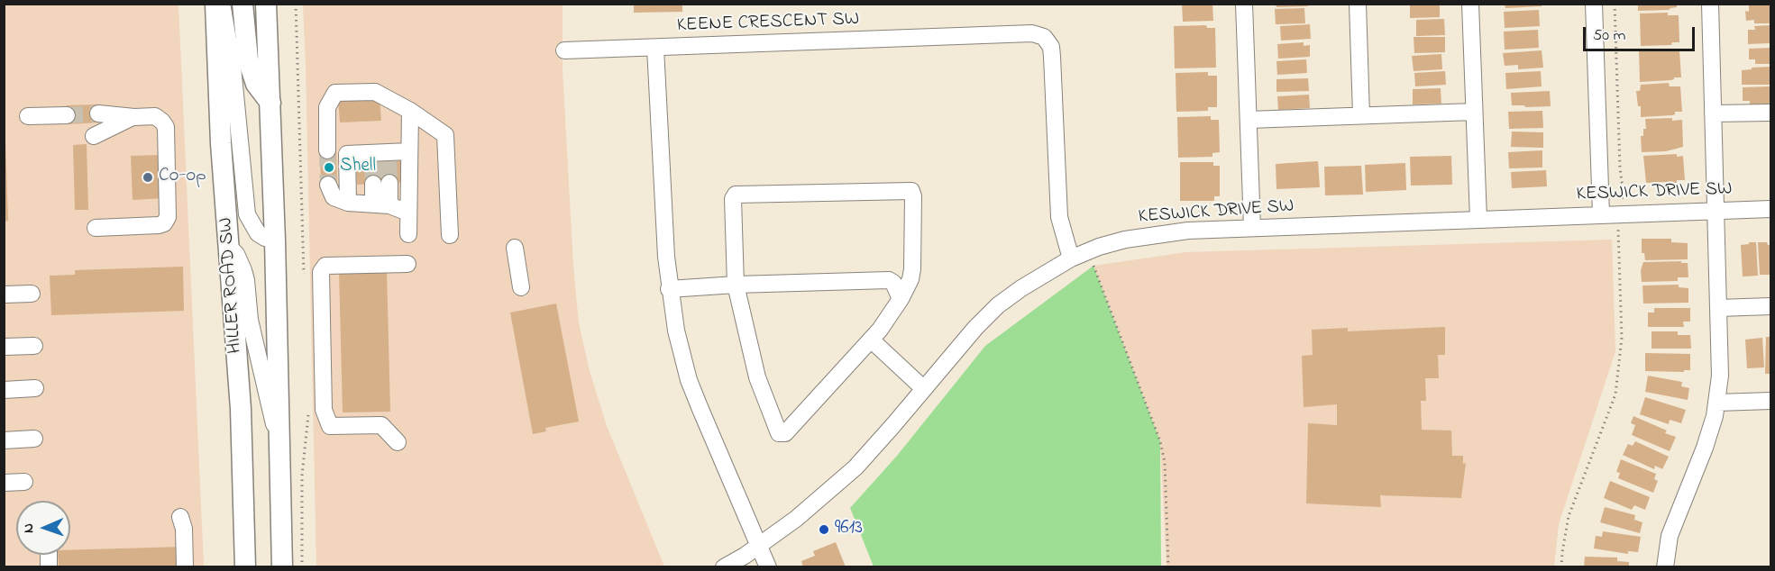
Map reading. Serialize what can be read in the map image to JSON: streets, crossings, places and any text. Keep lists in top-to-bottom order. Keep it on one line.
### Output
{"streets":{"main road":["HILLER ROAD SW"],"street":["KEENE CRESCENT SW","KESWICK DRIVE SW"]},"crossings":[["KEENE CRESCENT SW","KESWICK DRIVE SW"]],"places":["Shell","Co-op","9613"],"scale_bar":"50 m","north":"left"}
